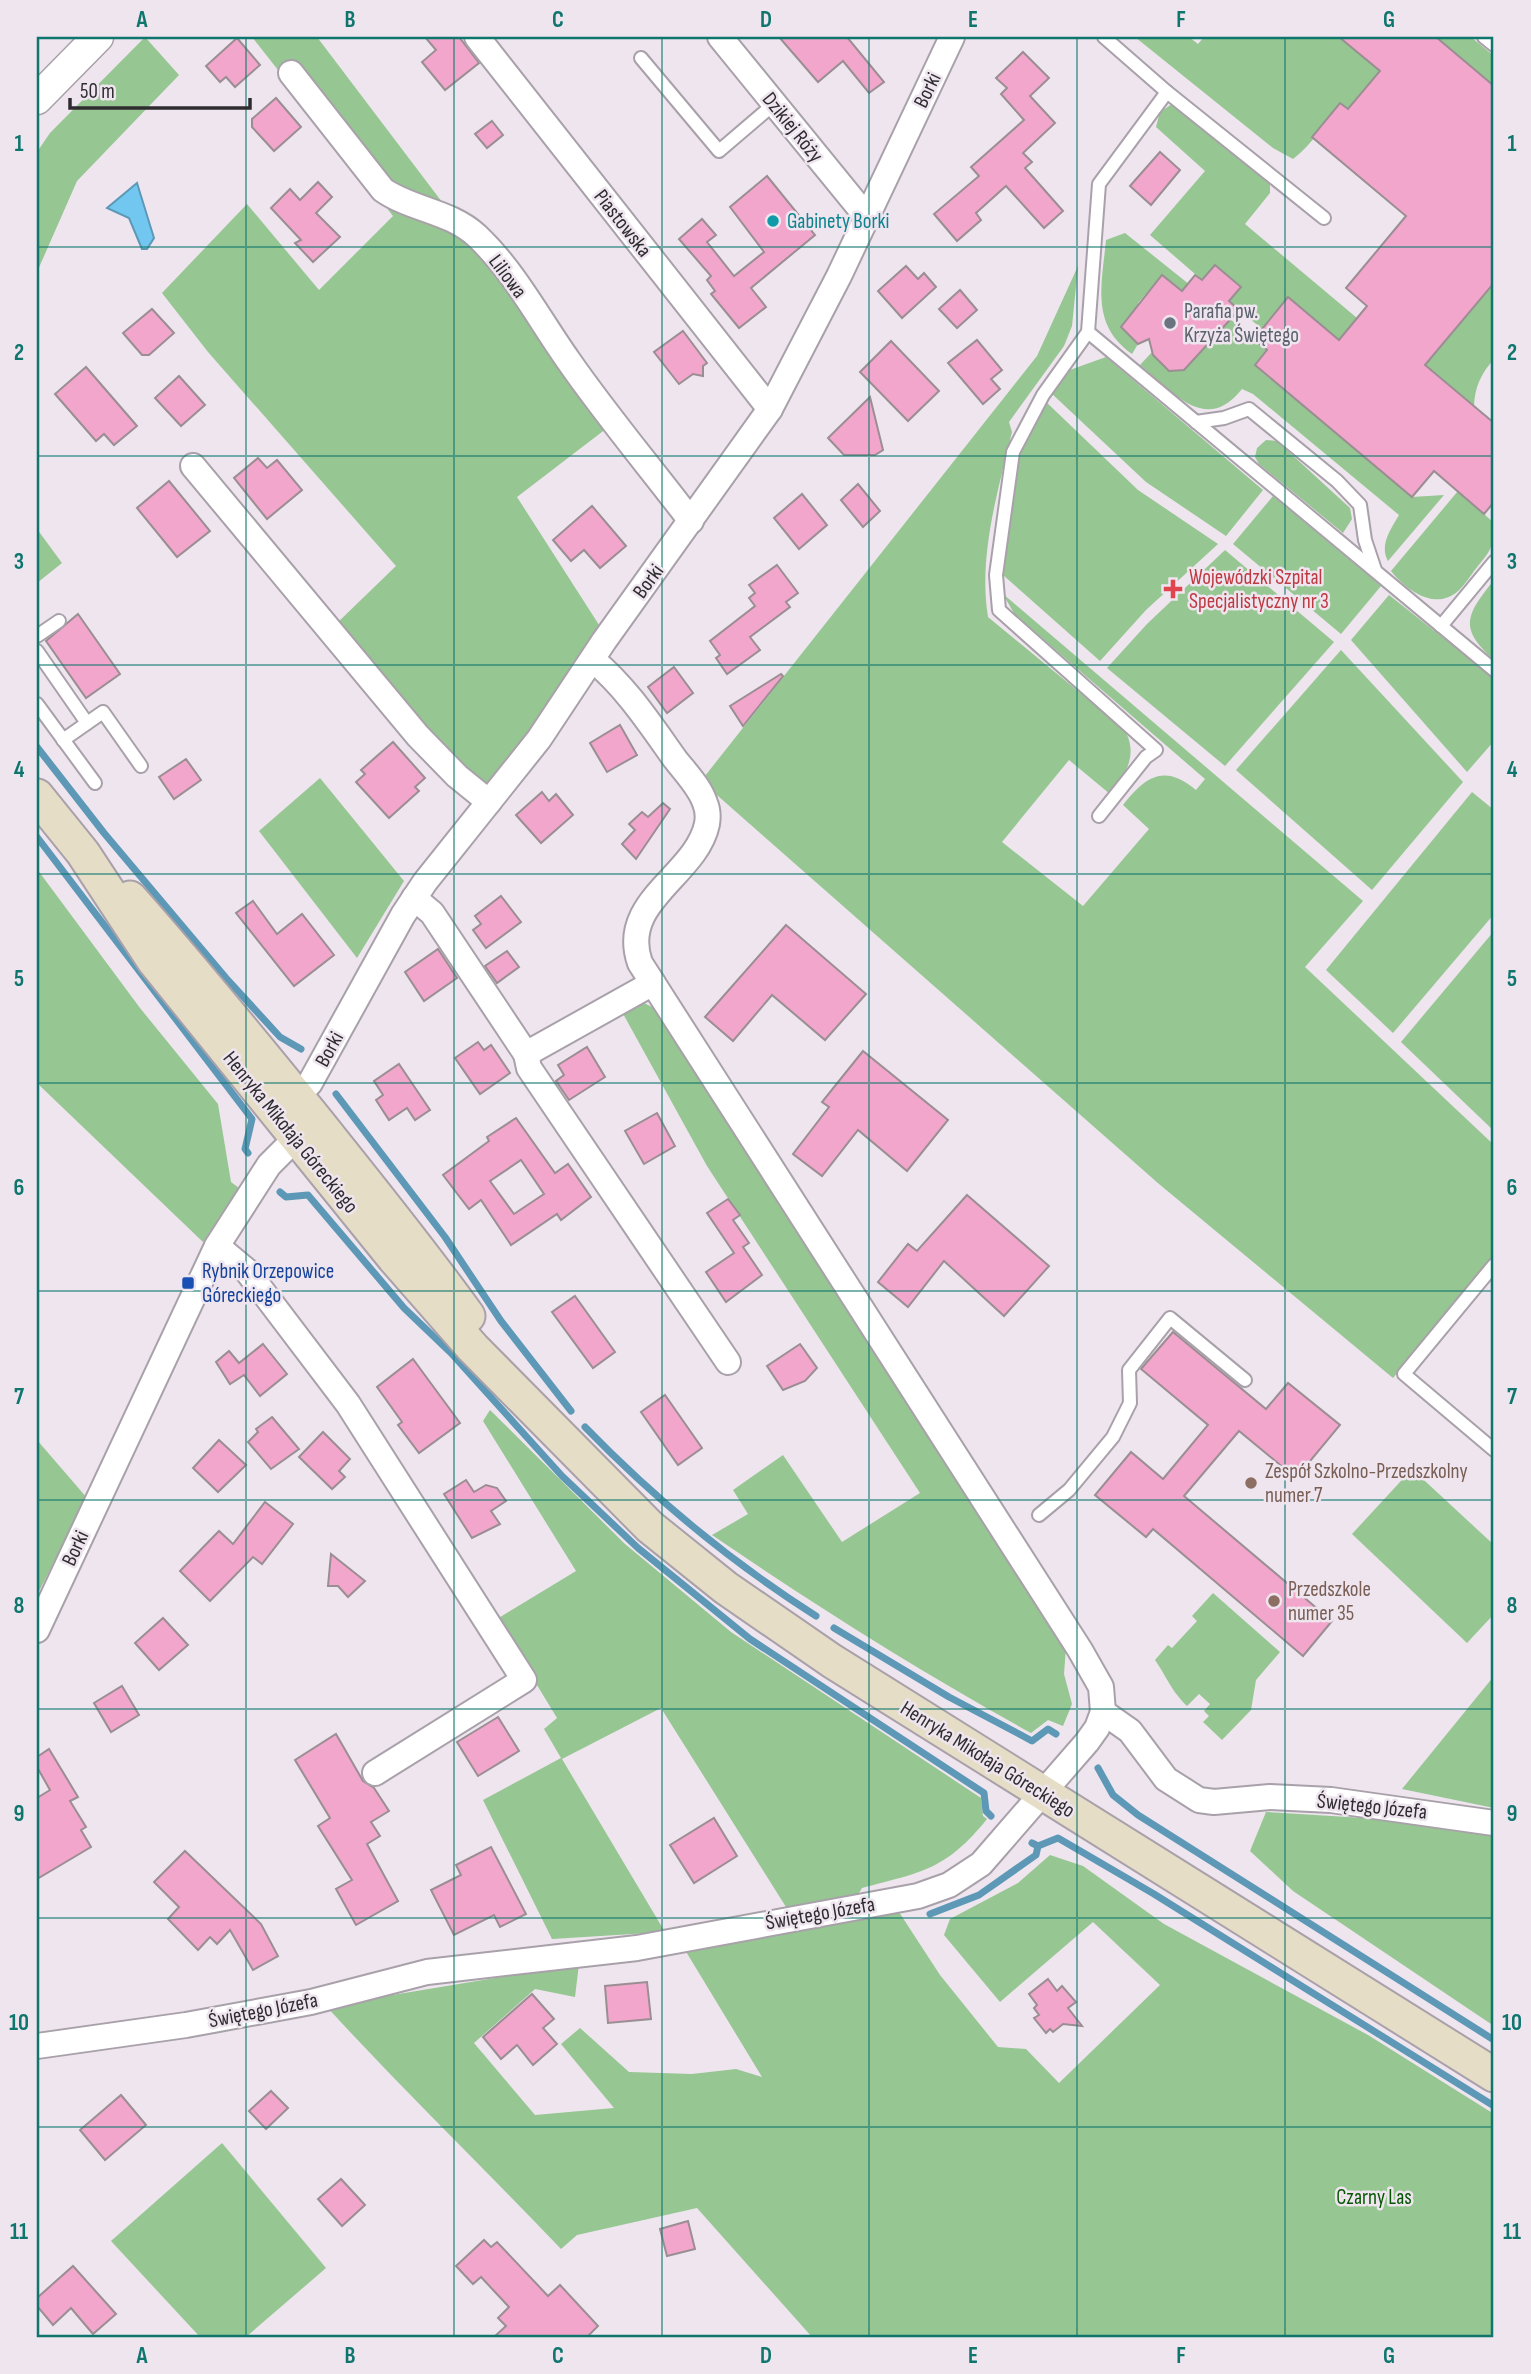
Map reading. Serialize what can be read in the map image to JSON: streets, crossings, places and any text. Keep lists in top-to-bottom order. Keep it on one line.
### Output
{"streets":{"main road":["Henryka Mikołaja Góreckiego"],"street":["Borki","Dzikiej Róży","Piastowska","Liliowa","Świętego Józefa"]},"crossings":[["Borki","Dzikiej Róży"],["Borki","Piastowska"],["Borki","Liliowa"],["Borki","Henryka Mikołaja Góreckiego"],["Henryka Mikołaja Góreckiego","Świętego Józefa"]],"parks":["Czarny Las"],"places":{"other":["Gabinety Borki","Parafia pw. Krzyża Świętego","Zespół Szkolno-Przedszkolny numer 7","Przedszkole numer 35"],"health":["Wojewódzki Szpital Specjalistyczny nr 3"],"transit":["Rybnik Orzepowice Góreckiego"]},"scale_bar":"50 m","grid":{"columns":["A","B","C","D","E","F","G"],"rows":["1","2","3","4","5","6","7","8","9","10","11"]}}
